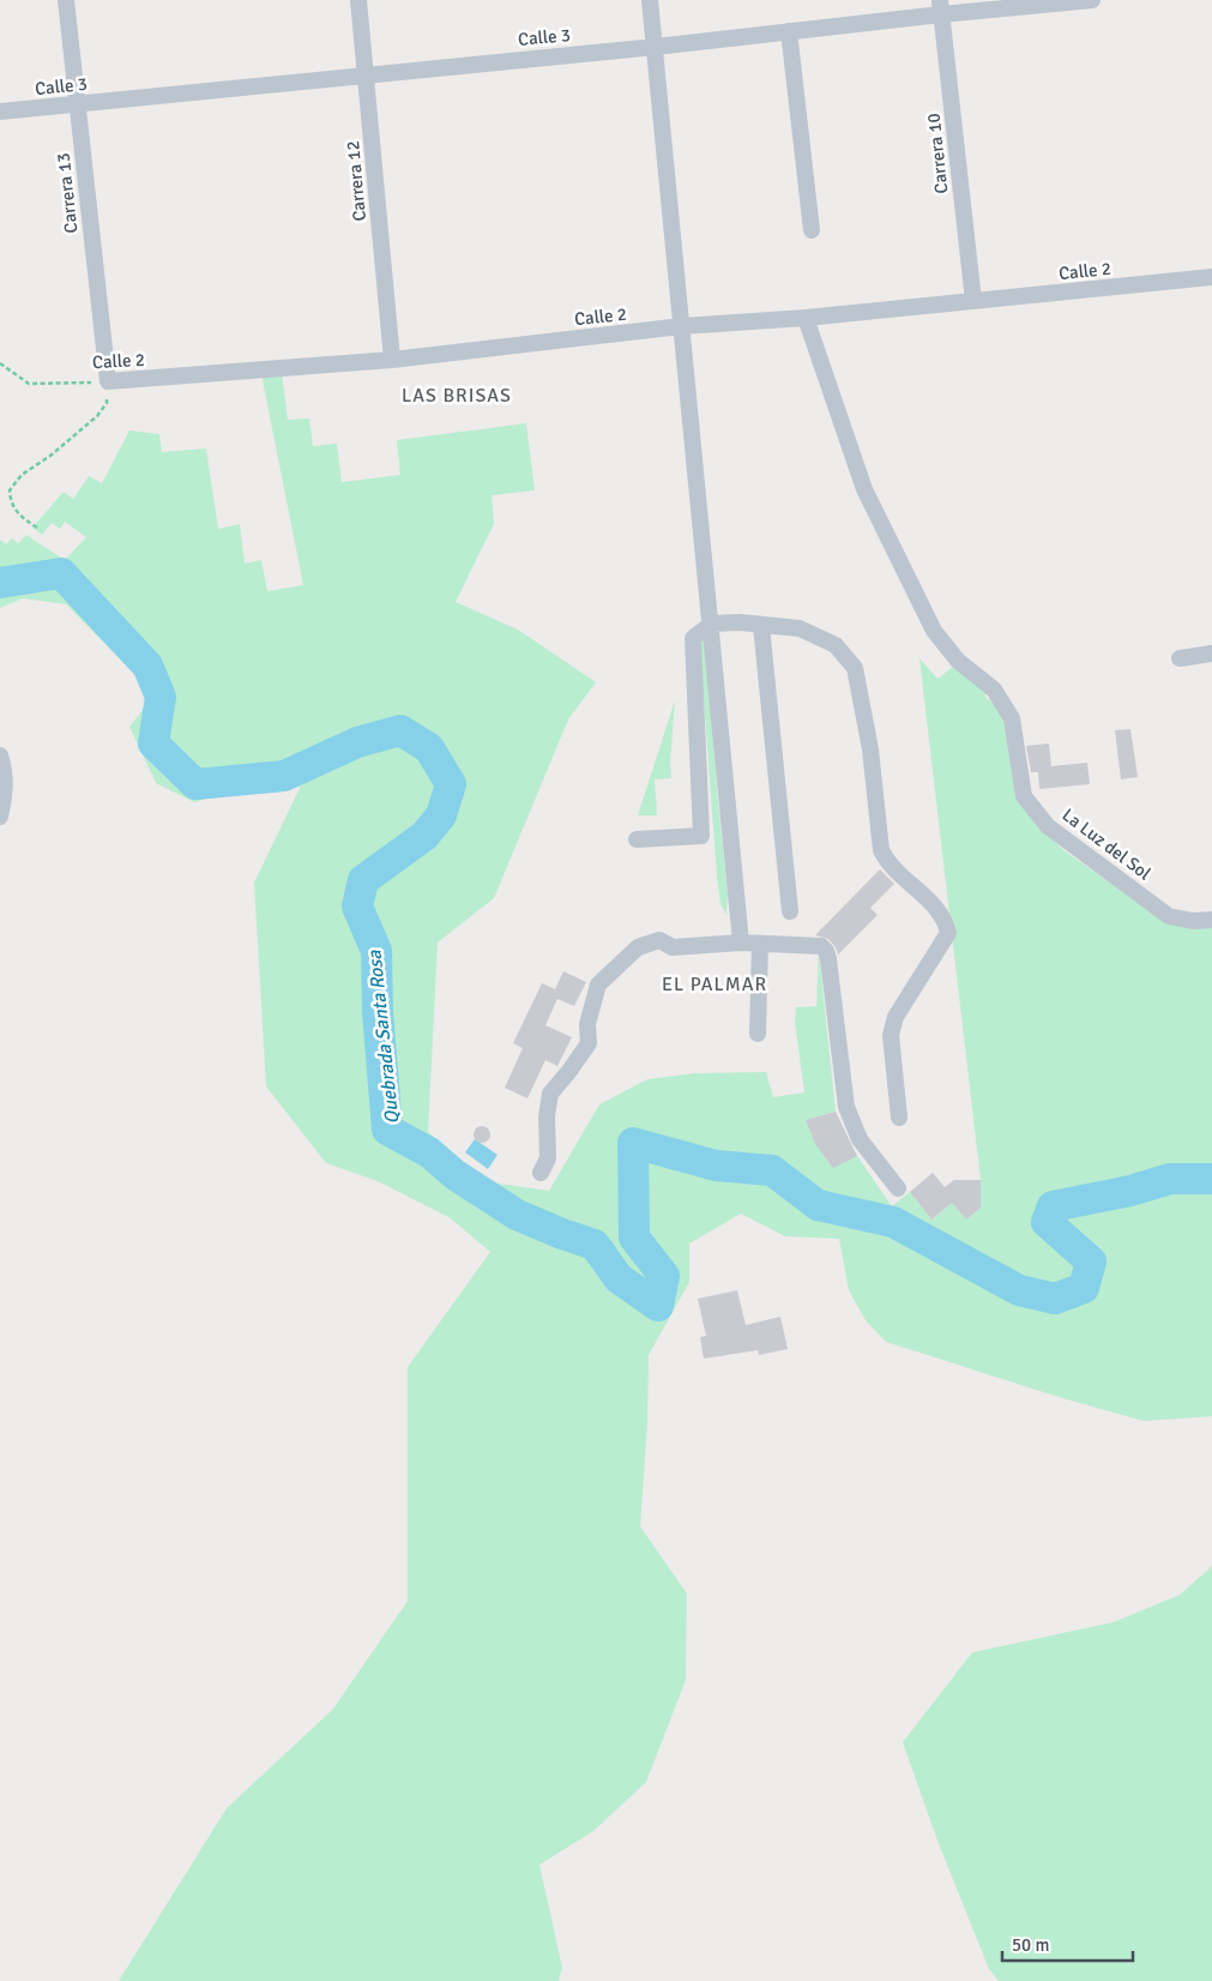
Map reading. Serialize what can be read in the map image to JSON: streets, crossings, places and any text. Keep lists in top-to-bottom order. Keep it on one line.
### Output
{"streets":{"street":["Calle 3","Carrera 10","Carrera 12","Carrera 13","Calle 2","La Luz del Sol"]},"crossings":[["Calle 3","Carrera 10"],["Calle 3","Carrera 12"],["Calle 3","Carrera 13"],["Carrera 10","Calle 2"],["Carrera 12","Calle 2"],["Carrera 13","Calle 2"],["Calle 2","La Luz del Sol"]],"districts":["LAS BRISAS","EL PALMAR"],"water":["Quebrada Santa Rosa"],"scale_bar":"50 m"}
